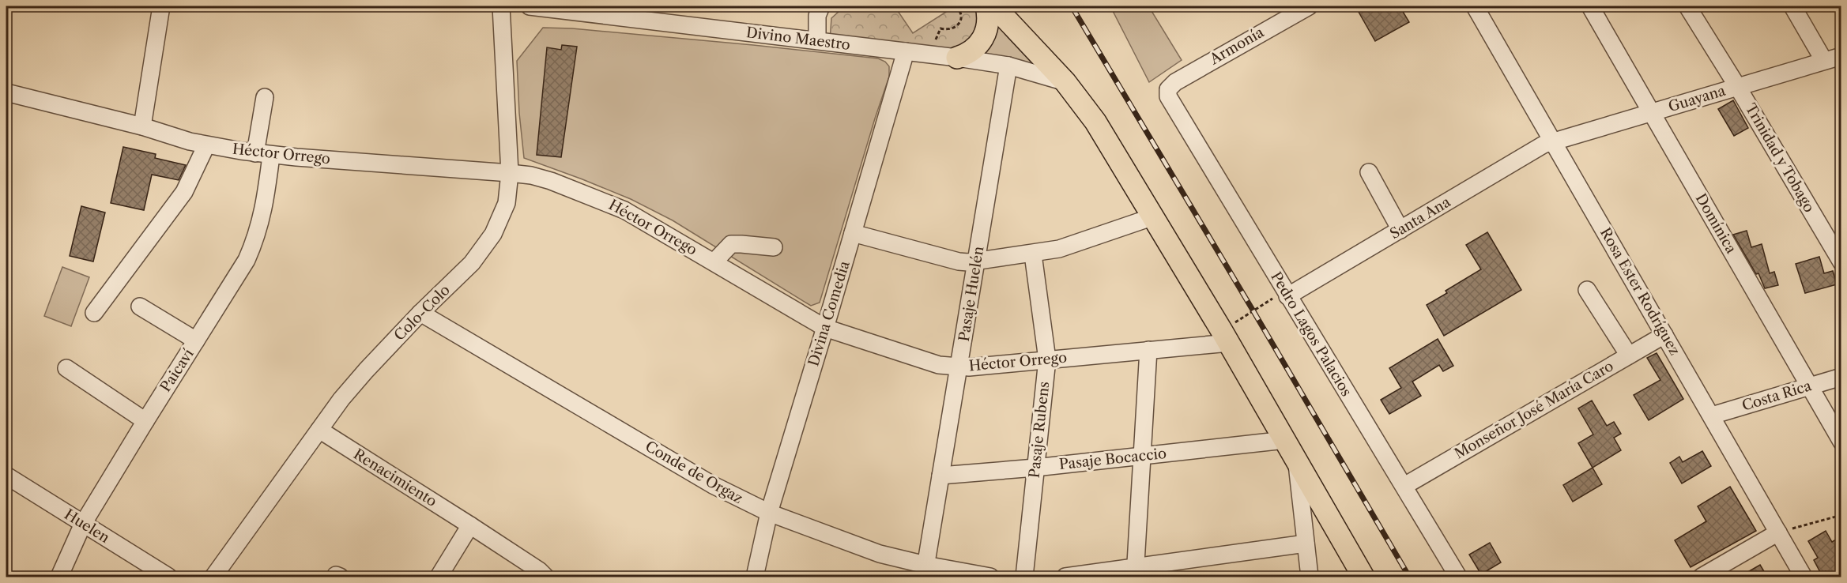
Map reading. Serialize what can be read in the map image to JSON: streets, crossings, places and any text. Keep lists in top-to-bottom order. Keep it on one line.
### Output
{"streets":{"street":["Divino Maestro","Armonía","Guayana","Héctor Orrego","Trinidad y Tobago","Santa Ana","Domínica","Rosa Ester Rodríguez","Pasaje Huelén","Colo-Colo","Divina Comedia","Pedro Lagos Palacios","Paicaví","Costa Rica","Monseñor José María Caro","Pasaje Rubens","Pasaje Bocaccio","Conde de Orgaz","Renacimiento","Huelen"]},"crossings":[["Divino Maestro","Pasaje Huelén"],["Divino Maestro","Divina Comedia"],["Armonía","Pedro Lagos Palacios"],["Guayana","Trinidad y Tobago"],["Guayana","Santa Ana"],["Guayana","Domínica"],["Guayana","Rosa Ester Rodríguez"],["Héctor Orrego","Pasaje Huelén"],["Héctor Orrego","Colo-Colo"],["Héctor Orrego","Divina Comedia"],["Héctor Orrego","Paicaví"],["Héctor Orrego","Pasaje Rubens"],["Santa Ana","Rosa Ester Rodríguez"],["Santa Ana","Pedro Lagos Palacios"],["Domínica","Costa Rica"],["Rosa Ester Rodríguez","Costa Rica"],["Rosa Ester Rodríguez","Monseñor José María Caro"],["Pasaje Huelén","Pasaje Bocaccio"],["Pasaje Huelén","Conde de Orgaz"],["Colo-Colo","Conde de Orgaz"],["Colo-Colo","Renacimiento"],["Divina Comedia","Conde de Orgaz"],["Pedro Lagos Palacios","Monseñor José María Caro"],["Paicaví","Huelen"],["Pasaje Rubens","Pasaje Bocaccio"]]}
